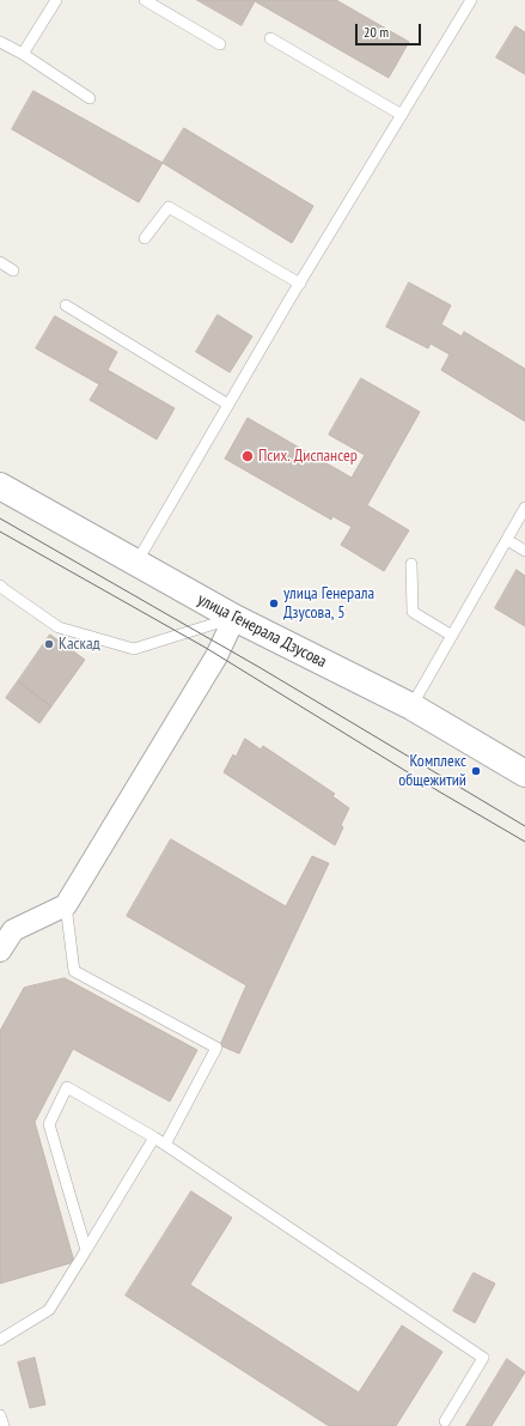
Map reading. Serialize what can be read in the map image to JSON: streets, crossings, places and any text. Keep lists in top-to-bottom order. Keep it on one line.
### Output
{"streets":{"street":["улица Генерала Дзусова"]},"places":["Псих. Диспансер","улица Генерала Дзусова, 5","Каскад","Комплекс общежитий"],"scale_bar":"20 m"}
